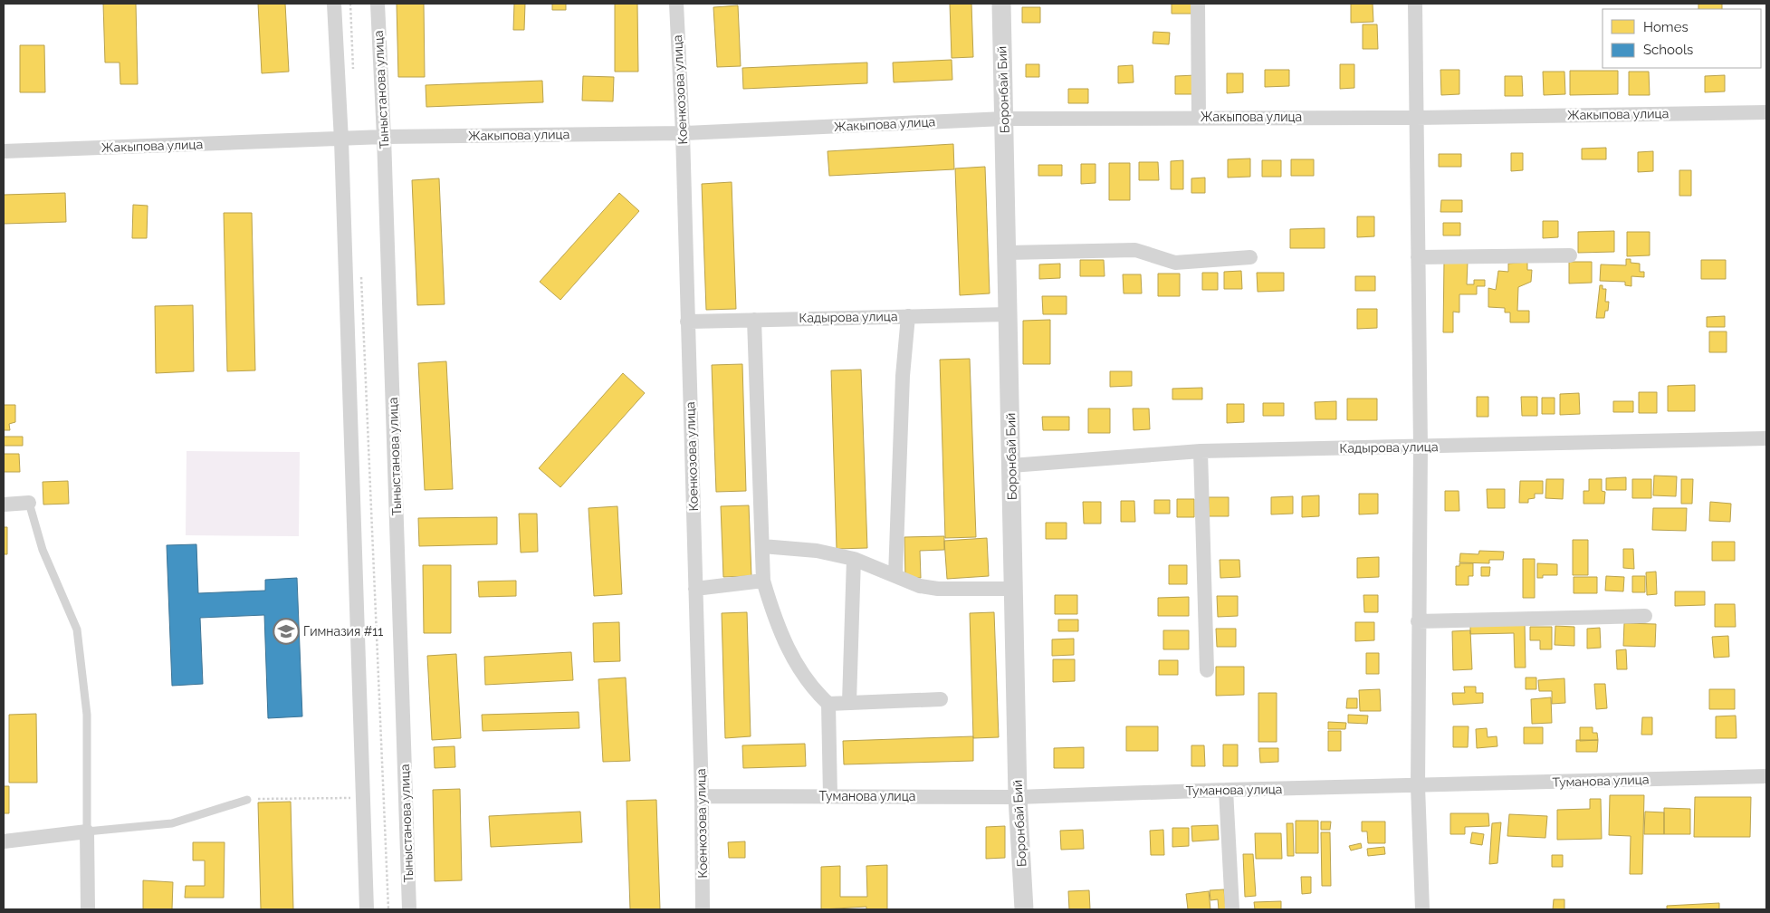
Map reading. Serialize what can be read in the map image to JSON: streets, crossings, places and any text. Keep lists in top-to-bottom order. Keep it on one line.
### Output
{"streets":{"street":["Тыныстанова улица","Коенкозова улица","Боронбай Бий","Жакыпова улица","Кадырова улица","Туманова улица"]},"crossings":[["Тыныстанова улица","Жакыпова улица"],["Коенкозова улица","Жакыпова улица"],["Коенкозова улица","Кадырова улица"],["Коенкозова улица","Туманова улица"],["Боронбай Бий","Жакыпова улица"],["Боронбай Бий","Кадырова улица"],["Боронбай Бий","Туманова улица"]],"places":{"school or university":["Гимназия #11"]},"legend":["Homes","Schools"]}
